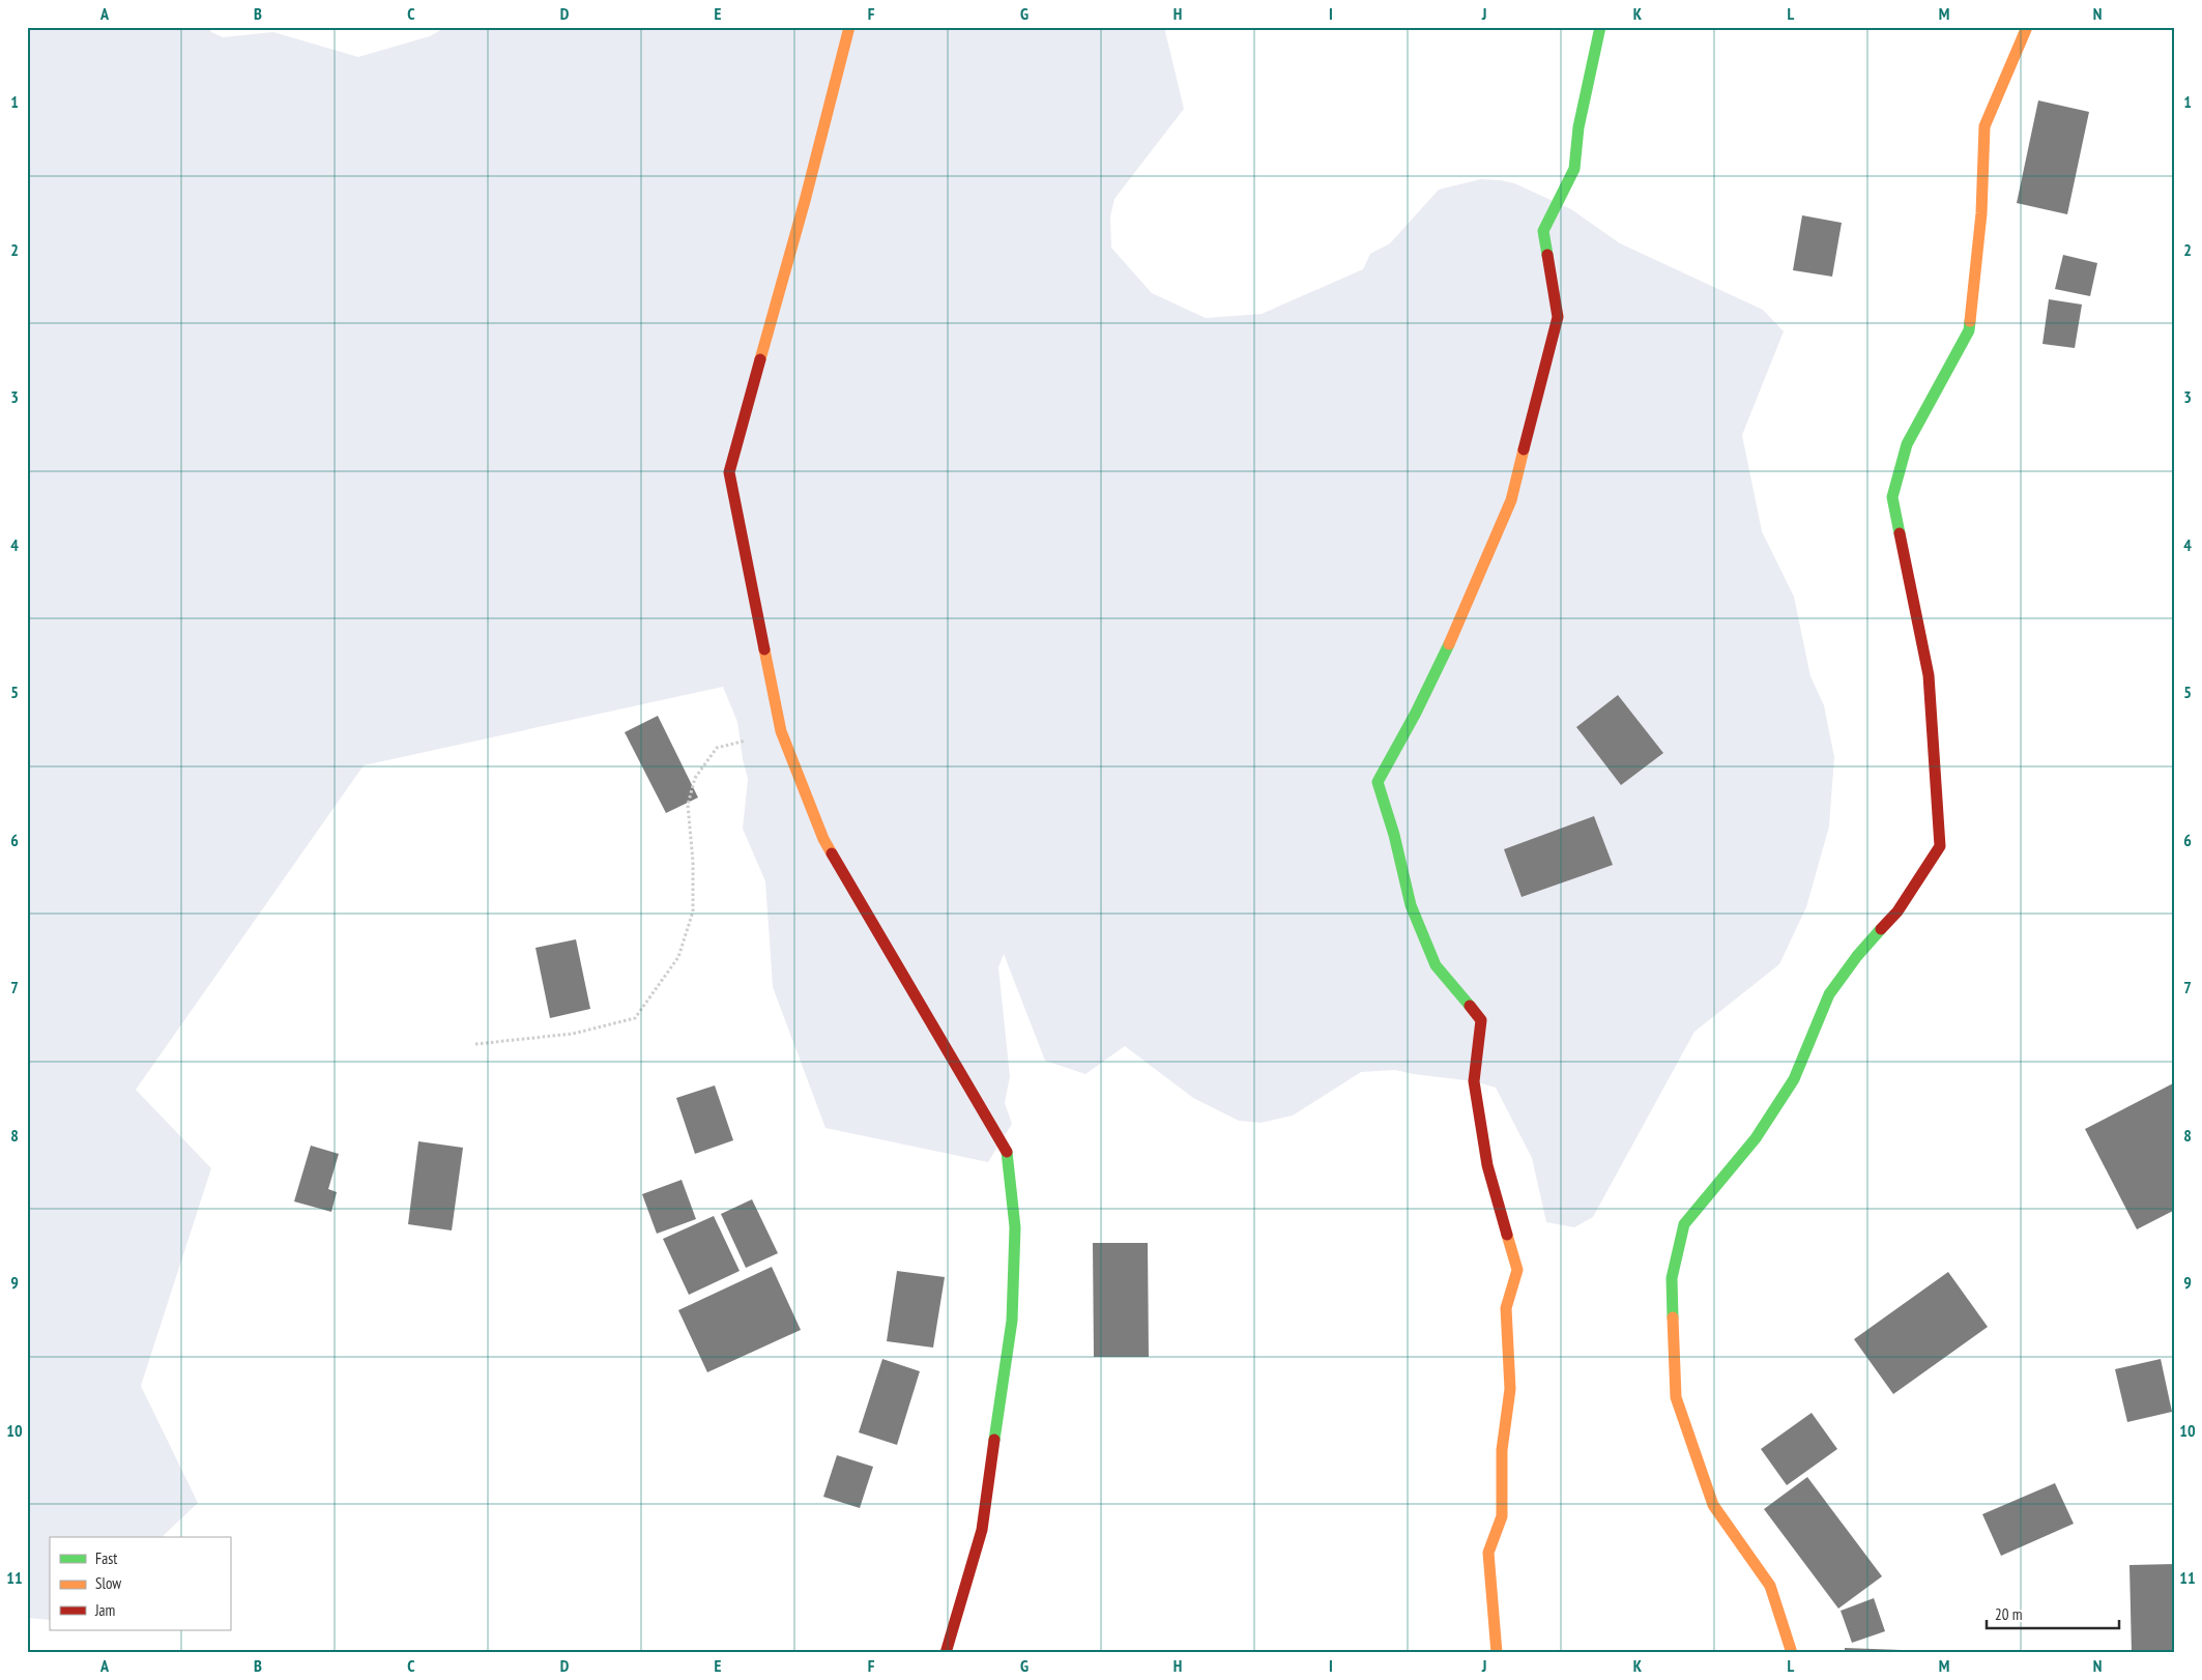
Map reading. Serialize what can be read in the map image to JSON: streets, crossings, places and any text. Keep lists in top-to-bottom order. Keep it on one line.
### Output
{"legend":["Fast","Slow","Jam"],"scale_bar":"20 m","grid":{"columns":["A","B","C","D","E","F","G","H","I","J","K","L","M","N"],"rows":["1","2","3","4","5","6","7","8","9","10","11"]}}
